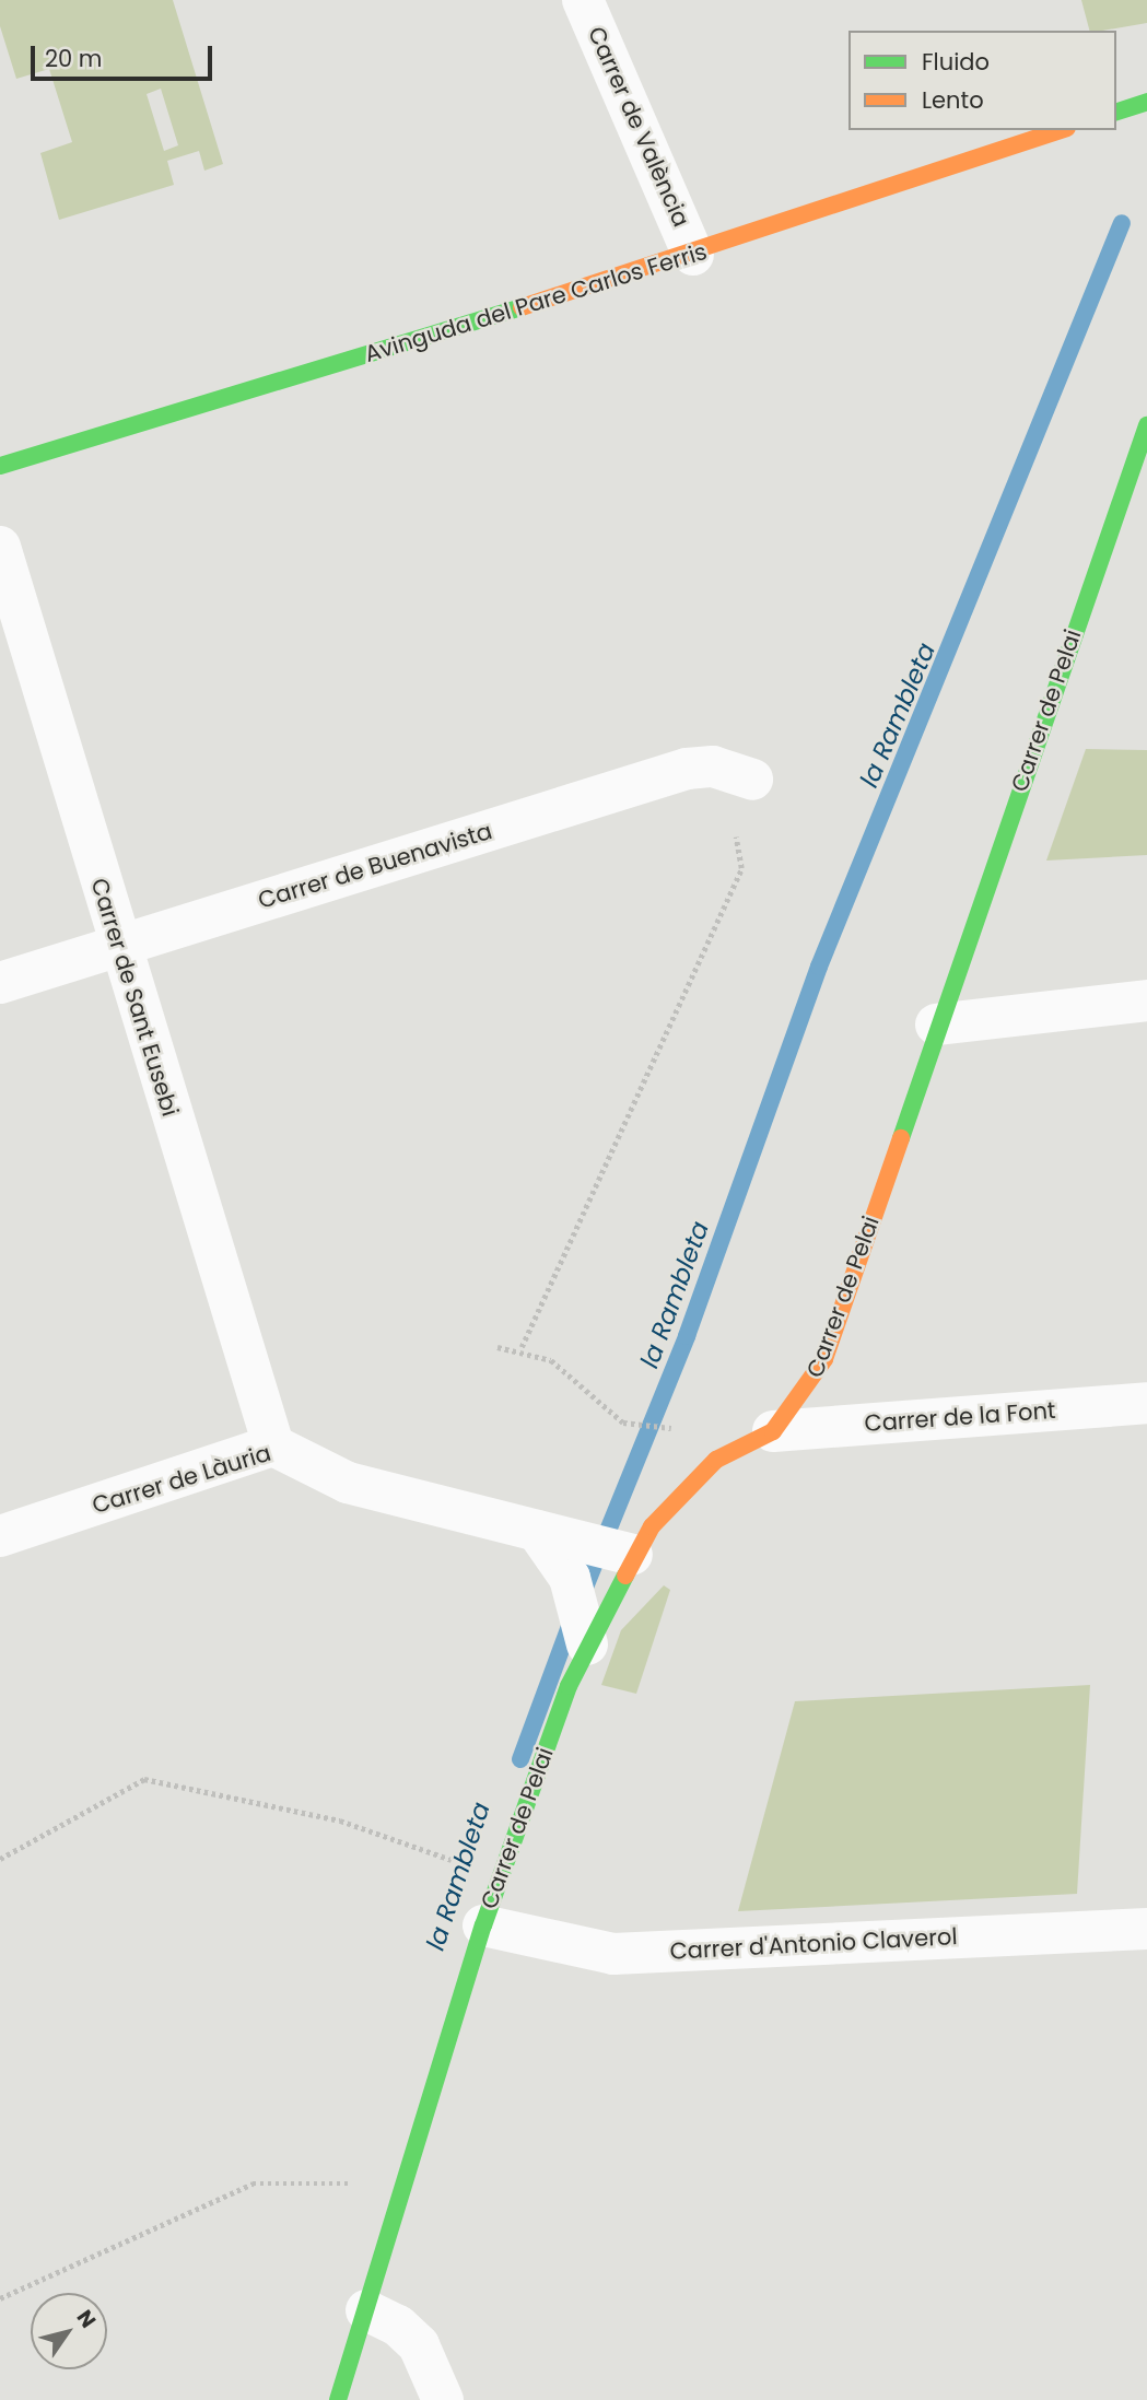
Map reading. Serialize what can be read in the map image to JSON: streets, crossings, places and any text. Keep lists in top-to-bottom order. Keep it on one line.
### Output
{"streets":{"street":["Carrer de València","Avinguda del Pare Carlos Ferris","Carrer de Pelai","Carrer de Buenavista","Carrer de Sant Eusebi","Carrer de la Font","Carrer de Làuria","Carrer d'Antonio Claverol"]},"crossings":[["Carrer de València","Avinguda del Pare Carlos Ferris"],["Carrer de Pelai","Carrer de la Font"],["Carrer de Pelai","Carrer de Làuria"],["Carrer de Pelai","Carrer d'Antonio Claverol"],["Carrer de Buenavista","Carrer de Sant Eusebi"],["Carrer de Sant Eusebi","Carrer de Làuria"]],"water":["la Rambleta"],"legend":["Fluido","Lento"],"scale_bar":"20 m","north":"top right"}
